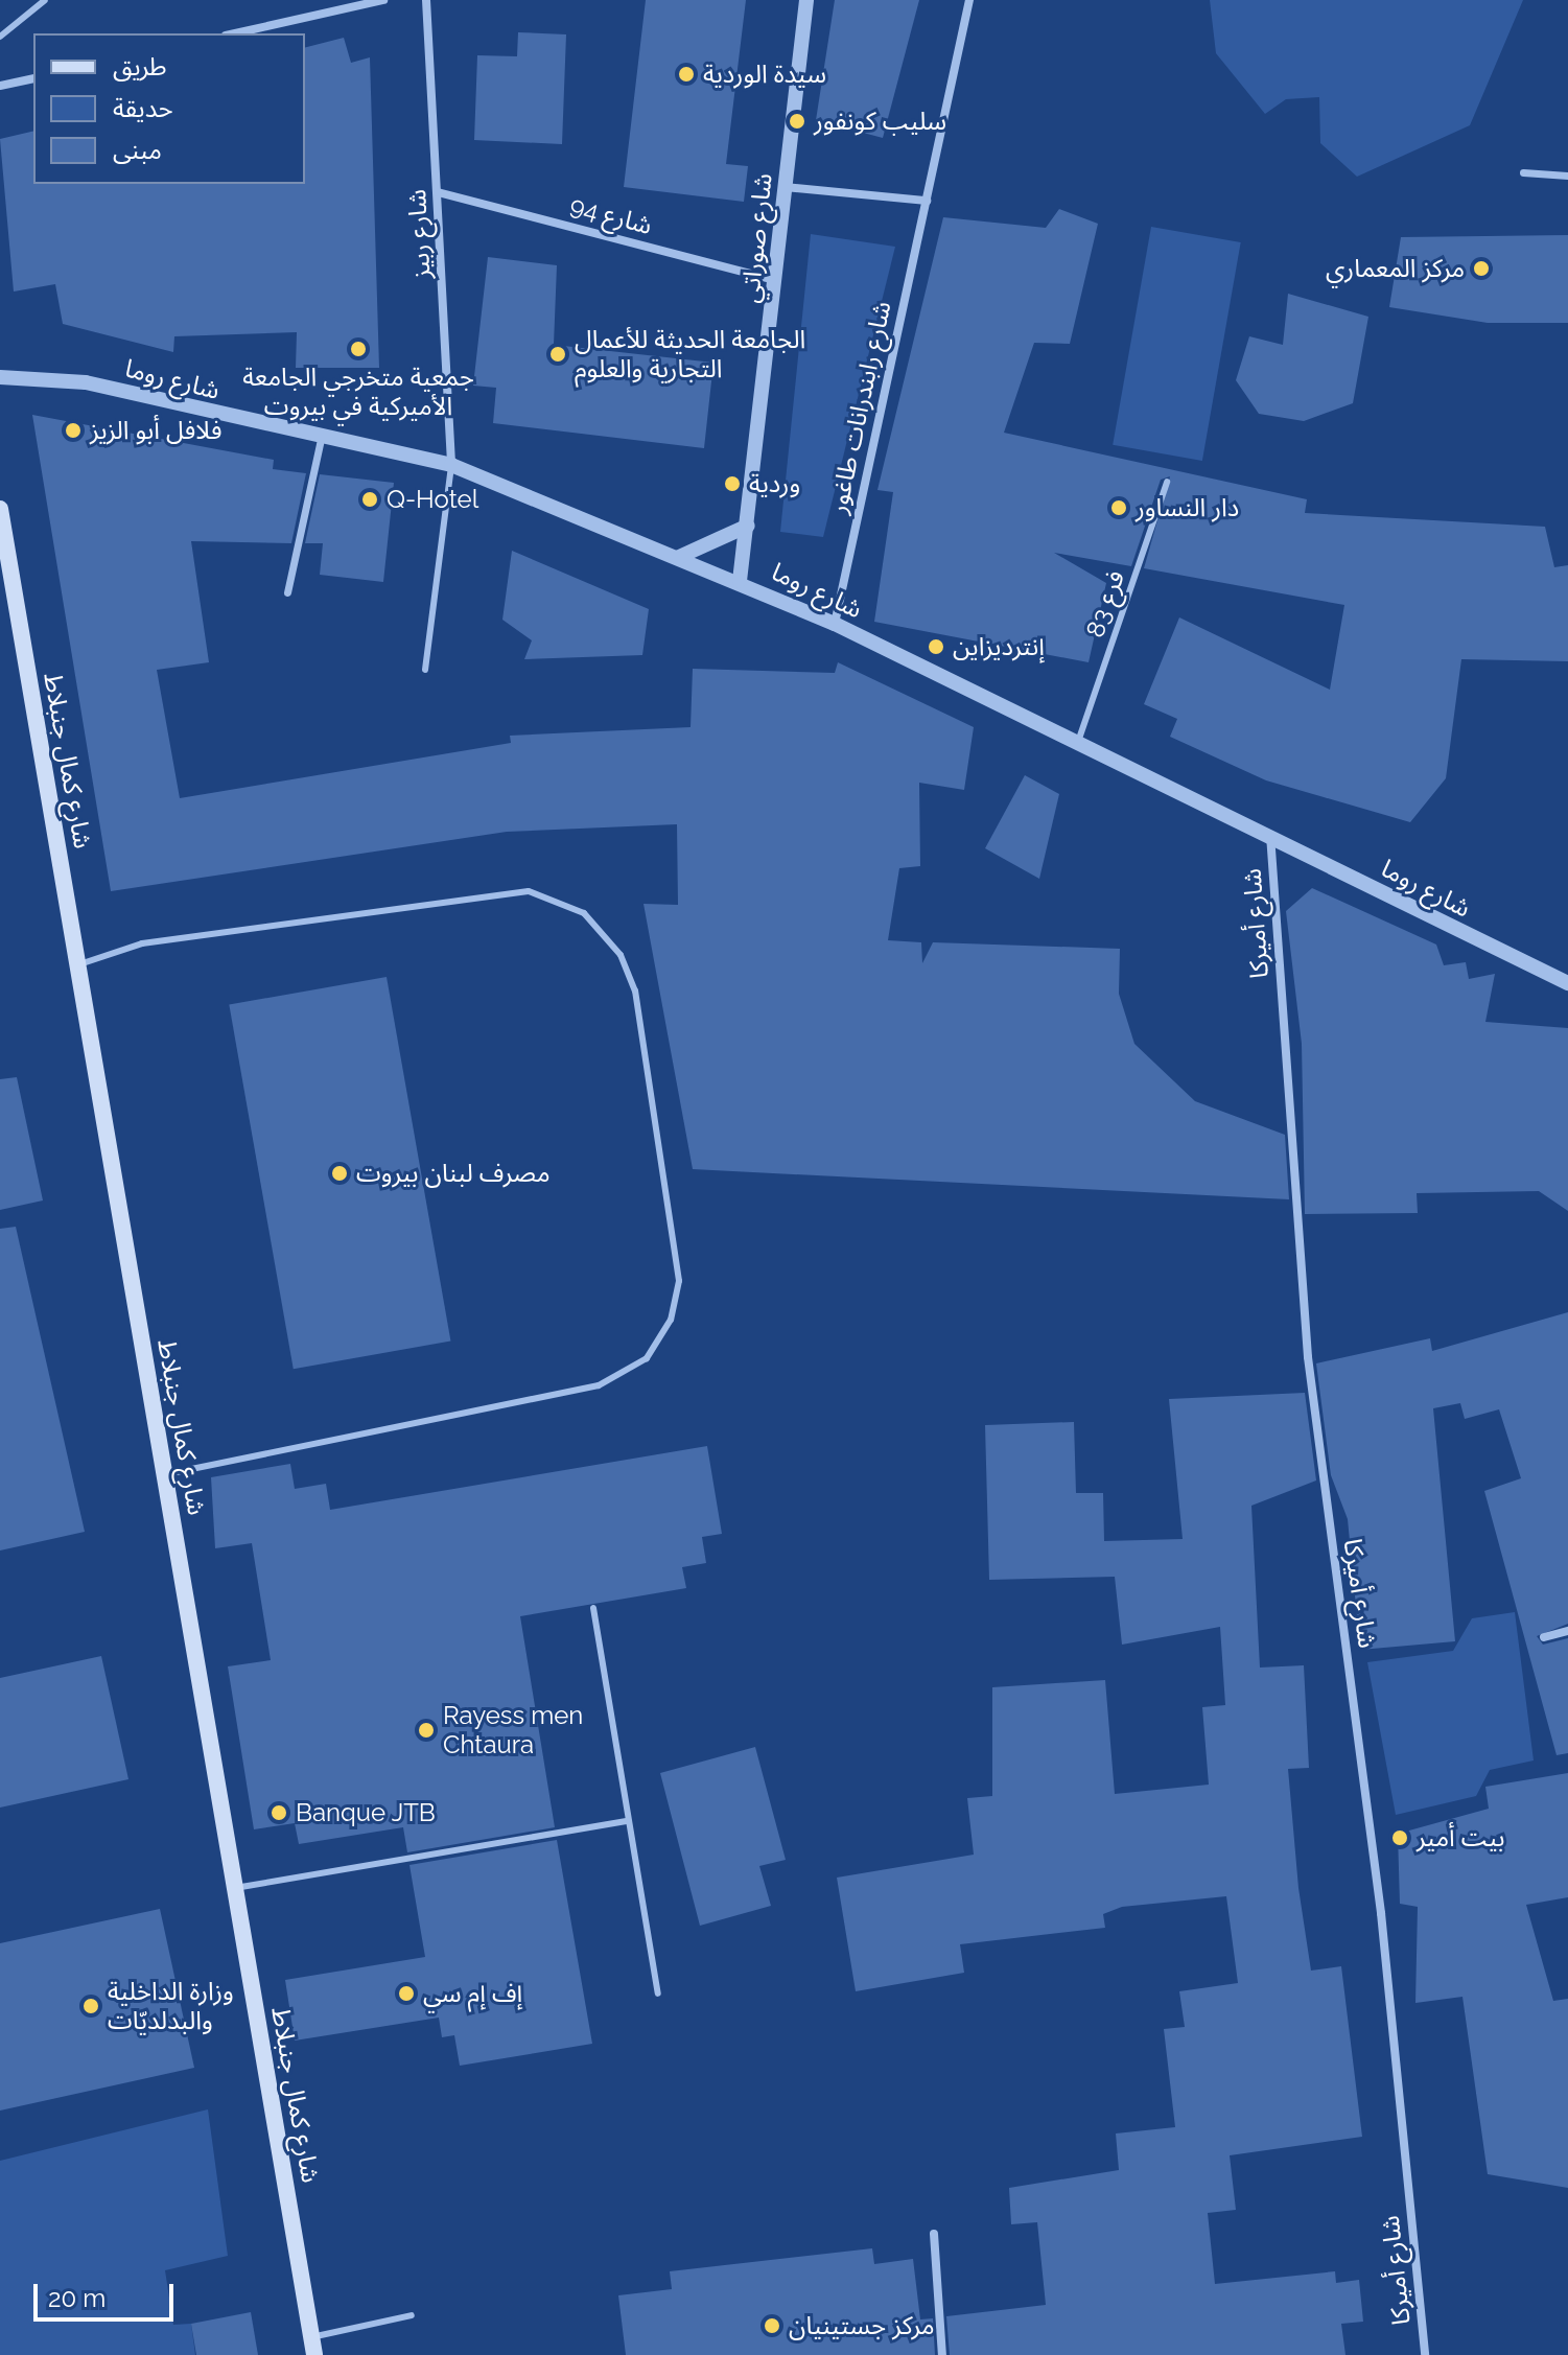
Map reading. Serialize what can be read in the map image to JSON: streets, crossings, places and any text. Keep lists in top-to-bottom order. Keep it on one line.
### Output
{"streets":{"main road":["شارع كمال جنبلاط"],"street":["شارع 94","شارع ربيز","شارع صوراتي","شارع روما","شارع رابندرانات طاغور","شارع أميركا"],"lane":["فرع 83"]},"crossings":[["شارع 94","شارع ربيز"],["شارع 94","شارع صوراتي"],["شارع ربيز","شارع روما"],["شارع صوراتي","شارع روما"],["شارع روما","شارع رابندرانات طاغور"],["شارع روما","فرع 83"],["شارع روما","شارع أميركا"]],"places":["سيدة الوردية","سليب كونفور","مركز المعماري","جمعية متخرجي الجامعة الأميركية في بيروت","الجامعة الحديثة للأعمال التجارية والعلوم","فلافل أبو الزيز","وردية","Q-Hotel","دار النساور","إنترديزاين","مصرف لبنان بيروت","Rayess men Chtaura","Banque JTB","بيت أمير","إف إم سي","وزارة الداخلية والبدلديّات","مركز جستينيان"],"legend":["طريق","حديقة","مبنى"],"scale_bar":"20 m"}
